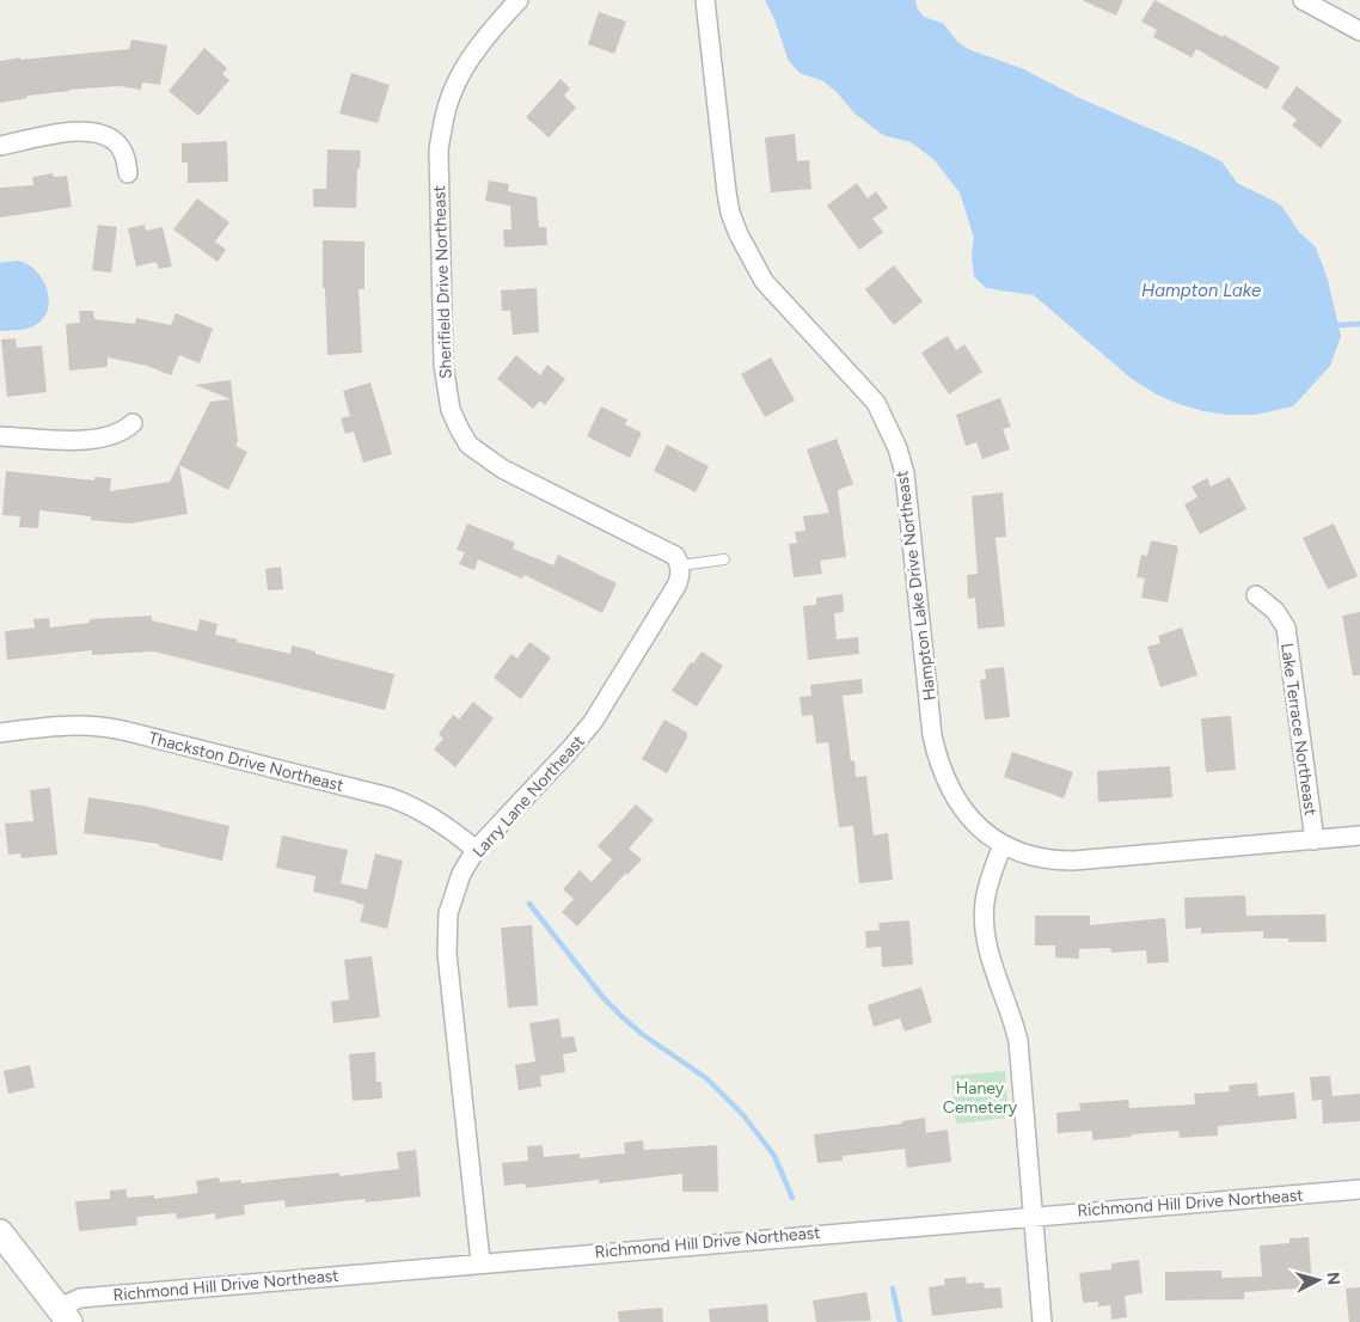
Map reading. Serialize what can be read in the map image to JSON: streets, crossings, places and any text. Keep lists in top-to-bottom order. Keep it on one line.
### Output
{"streets":{"street":["Sherifield Drive Northeast","Hampton Lake Drive Northeast","Lake Terrace Northeast","Thackston Drive Northeast","Larry Lane Northeast","Richmond Hill Drive Northeast"]},"crossings":[["Sherifield Drive Northeast","Larry Lane Northeast"],["Hampton Lake Drive Northeast","Lake Terrace Northeast"],["Thackston Drive Northeast","Larry Lane Northeast"],["Larry Lane Northeast","Richmond Hill Drive Northeast"]],"water":["Hampton Lake"],"parks":["Haney Cemetery"],"north":"right"}
